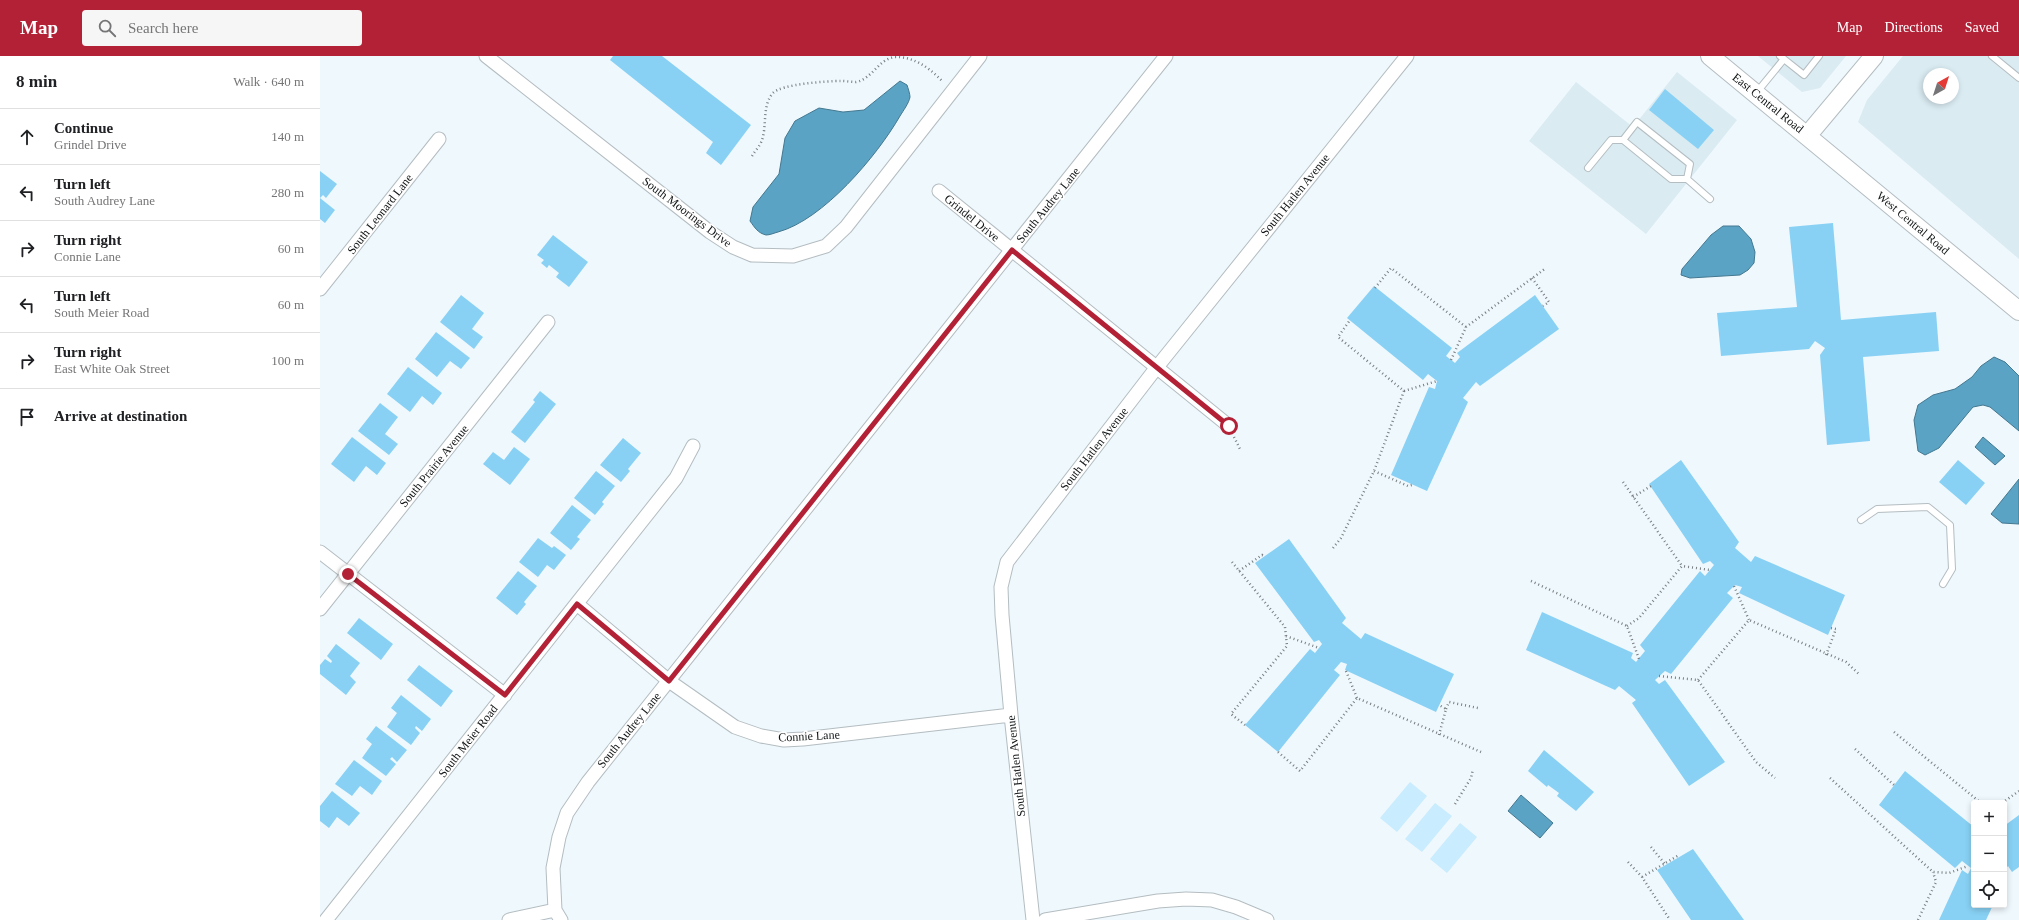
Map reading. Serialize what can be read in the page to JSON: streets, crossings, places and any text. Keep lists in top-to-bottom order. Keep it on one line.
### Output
{"streets":{"main road":["East Central Road","West Central Road"],"street":["South Hatlen Avenue","South Audrey Lane","South Moorings Drive","South Leonard Lane","Grindel Drive","South Prairie Avenue","Connie Lane","South Meier Road"]},"crossings":[["East Central Road","West Central Road"],["South Hatlen Avenue","Grindel Drive"],["South Hatlen Avenue","Connie Lane"],["South Audrey Lane","Grindel Drive"],["South Audrey Lane","Connie Lane"],["Connie Lane","South Meier Road"]],"north":"top right","page":{"header":"Map","search":"Search here","nav":["Map","Directions","Saved"],"heading":["8 min","Walk · 640 m"],"list":[["Continue","Grindel Drive","140 m"],["Turn left","South Audrey Lane","280 m"],["Turn right","Connie Lane","60 m"],["Turn left","South Meier Road","60 m"],["Turn right","East White Oak Street","100 m"],"Arrive at destination"],"map_buttons":["+","−"]}}
